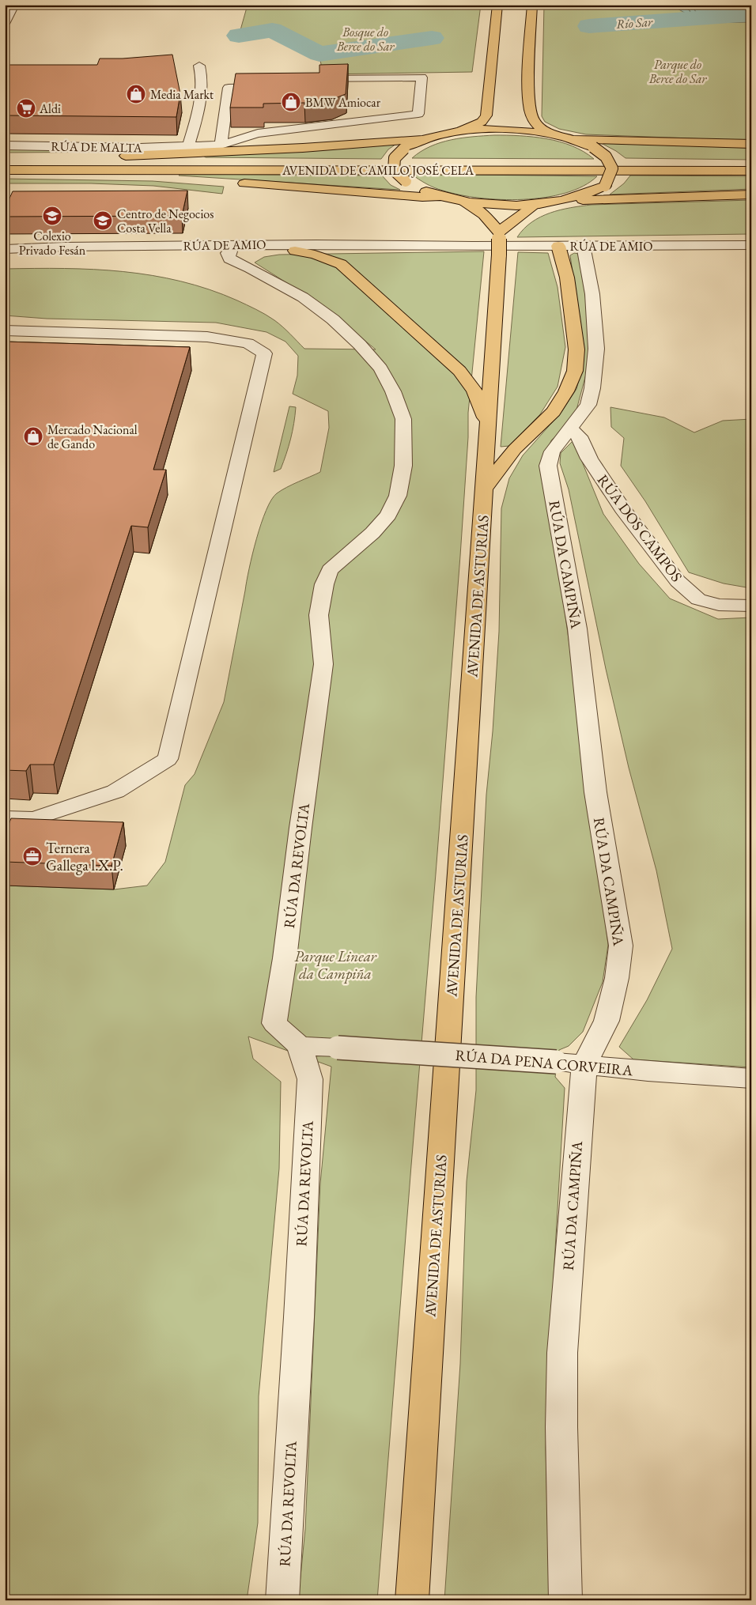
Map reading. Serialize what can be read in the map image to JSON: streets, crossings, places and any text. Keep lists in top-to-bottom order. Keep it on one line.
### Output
{"streets":{"main road":["AVENIDA DE CAMILO JOSÉ CELA","AVENIDA DE ASTURIAS"],"street":["RÚA DE MALTA","RÚA DE AMIO","RÚA DOS CAMPOS","RÚA DA CAMPIÑA","RÚA DA REVOLTA","RÚA DA PENA CORVEIRA"]},"crossings":[["RÚA DE AMIO","RÚA DA CAMPIÑA"],["RÚA DE AMIO","RÚA DA REVOLTA"],["RÚA DOS CAMPOS","RÚA DA CAMPIÑA"],["RÚA DA CAMPIÑA","RÚA DA PENA CORVEIRA"],["RÚA DA REVOLTA","RÚA DA PENA CORVEIRA"]],"water":["Río Sar"],"parks":["Bosque do Berce do Sar","Parque do Berce do Sar","Parque Linear da Campiña"],"places":{"shop":["Media Markt","BMW Amiocar","Mercado Nacional de Gando"],"supermarket":["Aldi"],"school or university":["Colexio Privado Fesán","Centro de Negocios Costa Vella"],"office":["Ternera Gallega l.X.P."]}}
